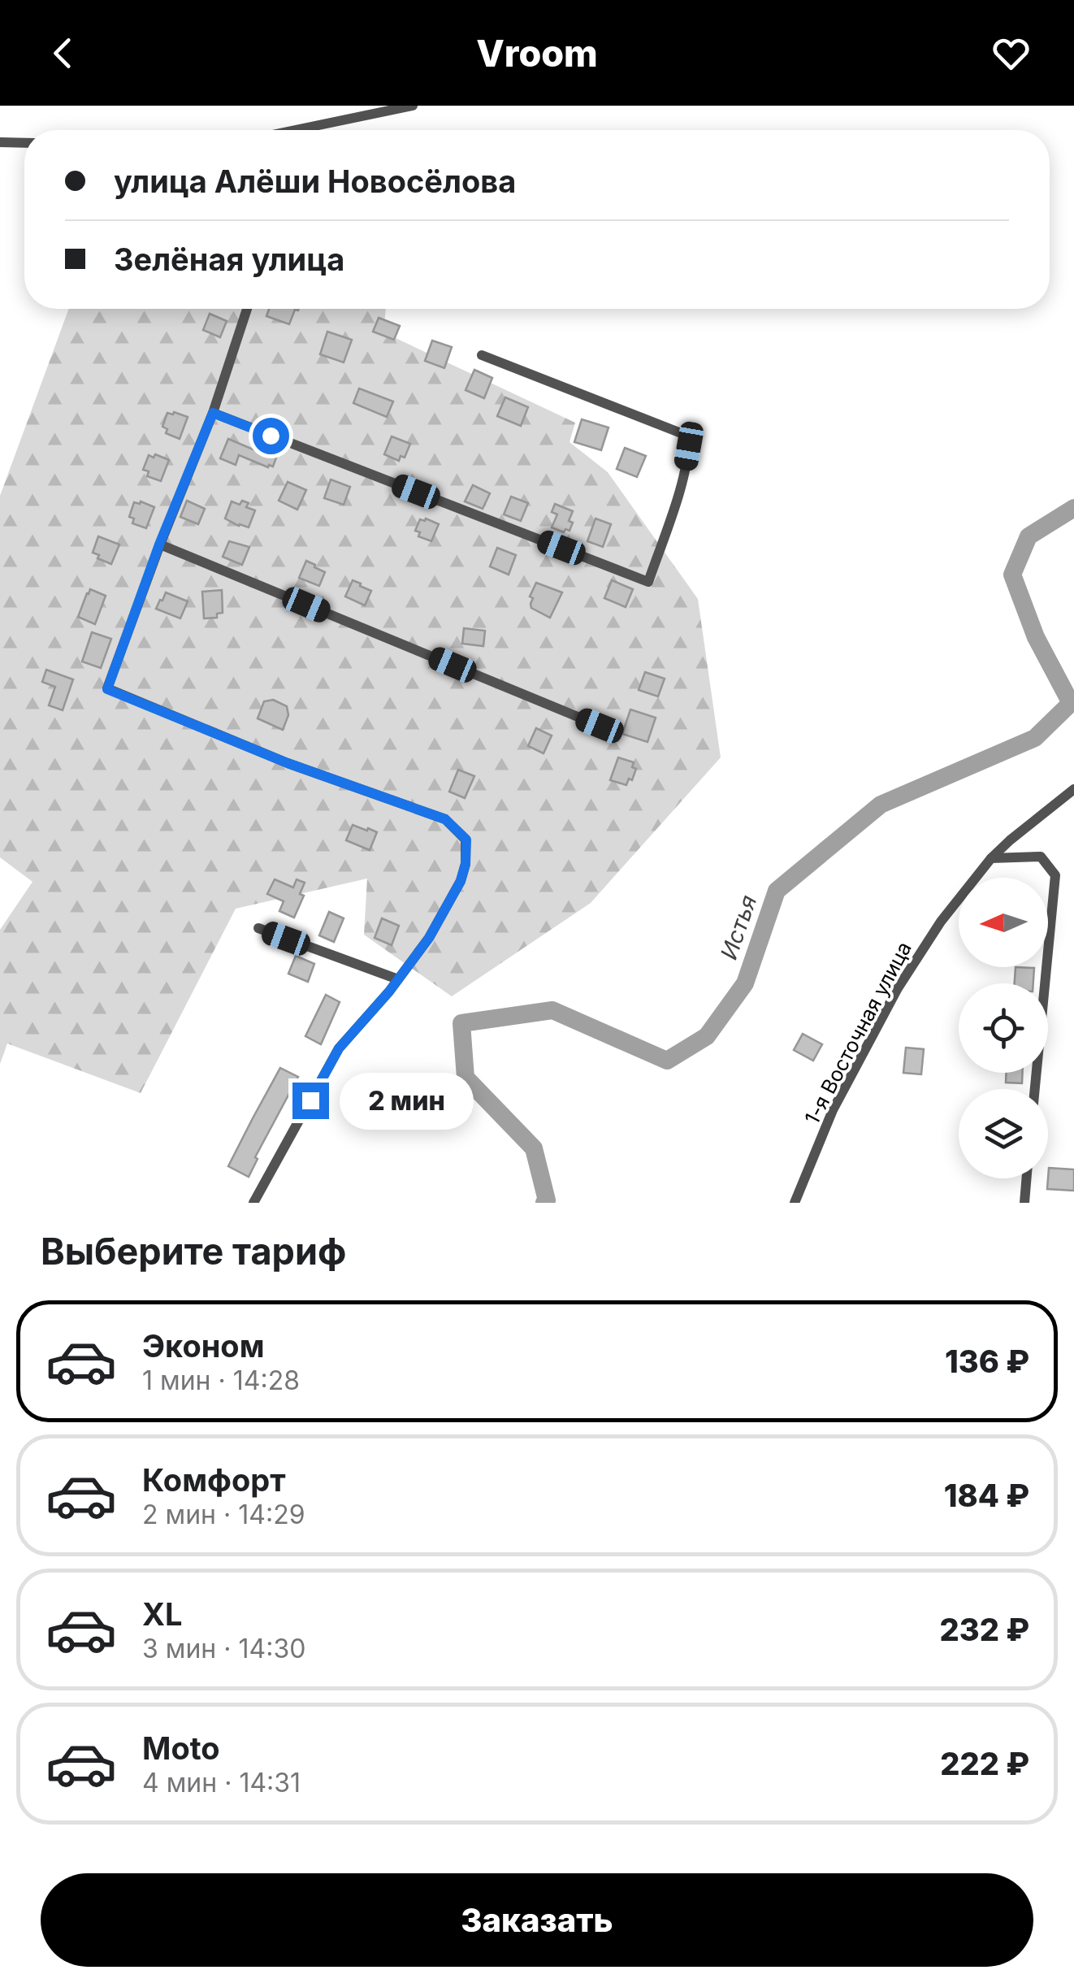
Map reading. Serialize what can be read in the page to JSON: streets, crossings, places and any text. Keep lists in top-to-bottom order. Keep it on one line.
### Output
{"streets":{"street":["1-я Восточная улица"]},"water":["Истья"],"north":"left","page":{"header":"Vroom","banner":["улица Алёши Новосёлова","Зелёная улица"],"bubble":"2 мин","heading":"Выберите тариф","list":[{"name":"Эконом","note":"1 мин · 14:28","value":"136 ₽"},{"name":"Комфорт","note":"2 мин · 14:29","value":"184 ₽"},{"name":"XL","note":"3 мин · 14:30","value":"232 ₽"},{"name":"Moto","note":"4 мин · 14:31","value":"222 ₽"}],"buttons":"Заказать"}}
